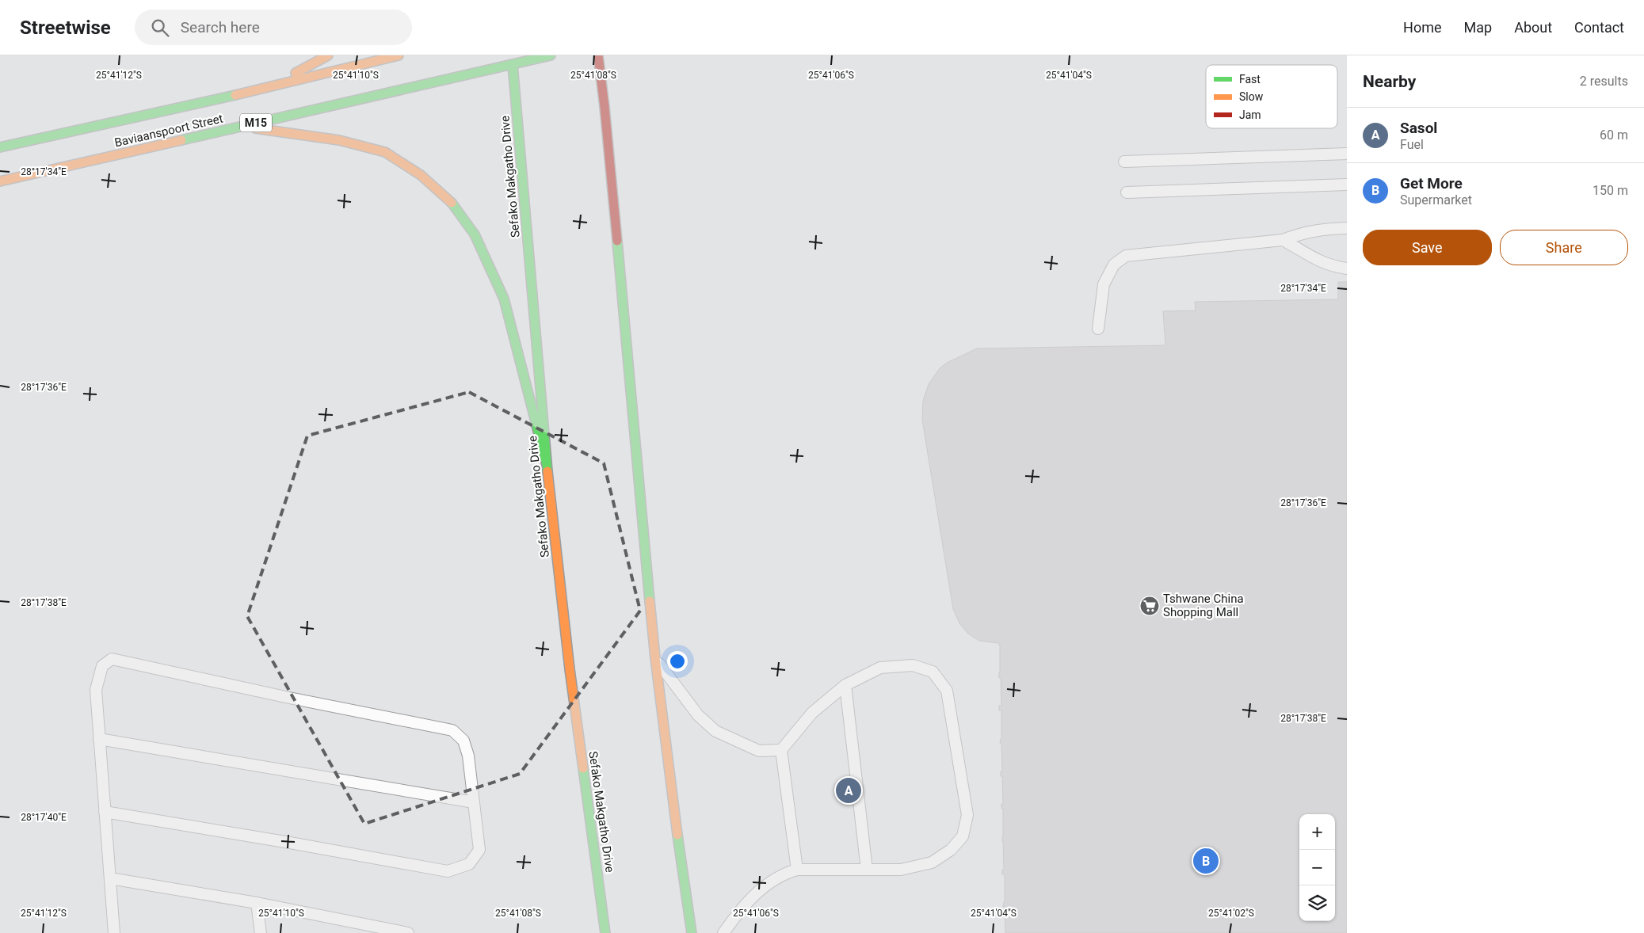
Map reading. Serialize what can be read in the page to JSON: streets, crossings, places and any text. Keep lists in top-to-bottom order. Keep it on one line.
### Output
{"streets":{"main road":["M15","Baviaanspoort Street","Sefako Makgatho Drive"]},"crossings":[["Baviaanspoort Street","Sefako Makgatho Drive"]],"places":{"supermarket":["Tshwane China Shopping Mall"]},"legend":["Fast","Slow","Jam"],"page":{"header":"Streetwise","search":"Search here","nav":["Home","Map","About","Contact"],"heading":["Nearby","2 results"],"list":[{"mark":"A","name":"Sasol","note":"Fuel","value":"60 m"},{"mark":"B","name":"Get More","note":"Supermarket","value":"150 m"}],"buttons":["Save","Share"],"pins":["A","B"],"map_buttons":["+","−"]},"coordinates":["25°41'12\"S","25°41'10\"S","25°41'08\"S","25°41'06\"S","25°41'04\"S","28°17'34\"E","28°17'36\"E","28°17'38\"E","28°17'40\"E","25°41'02\"S"]}
